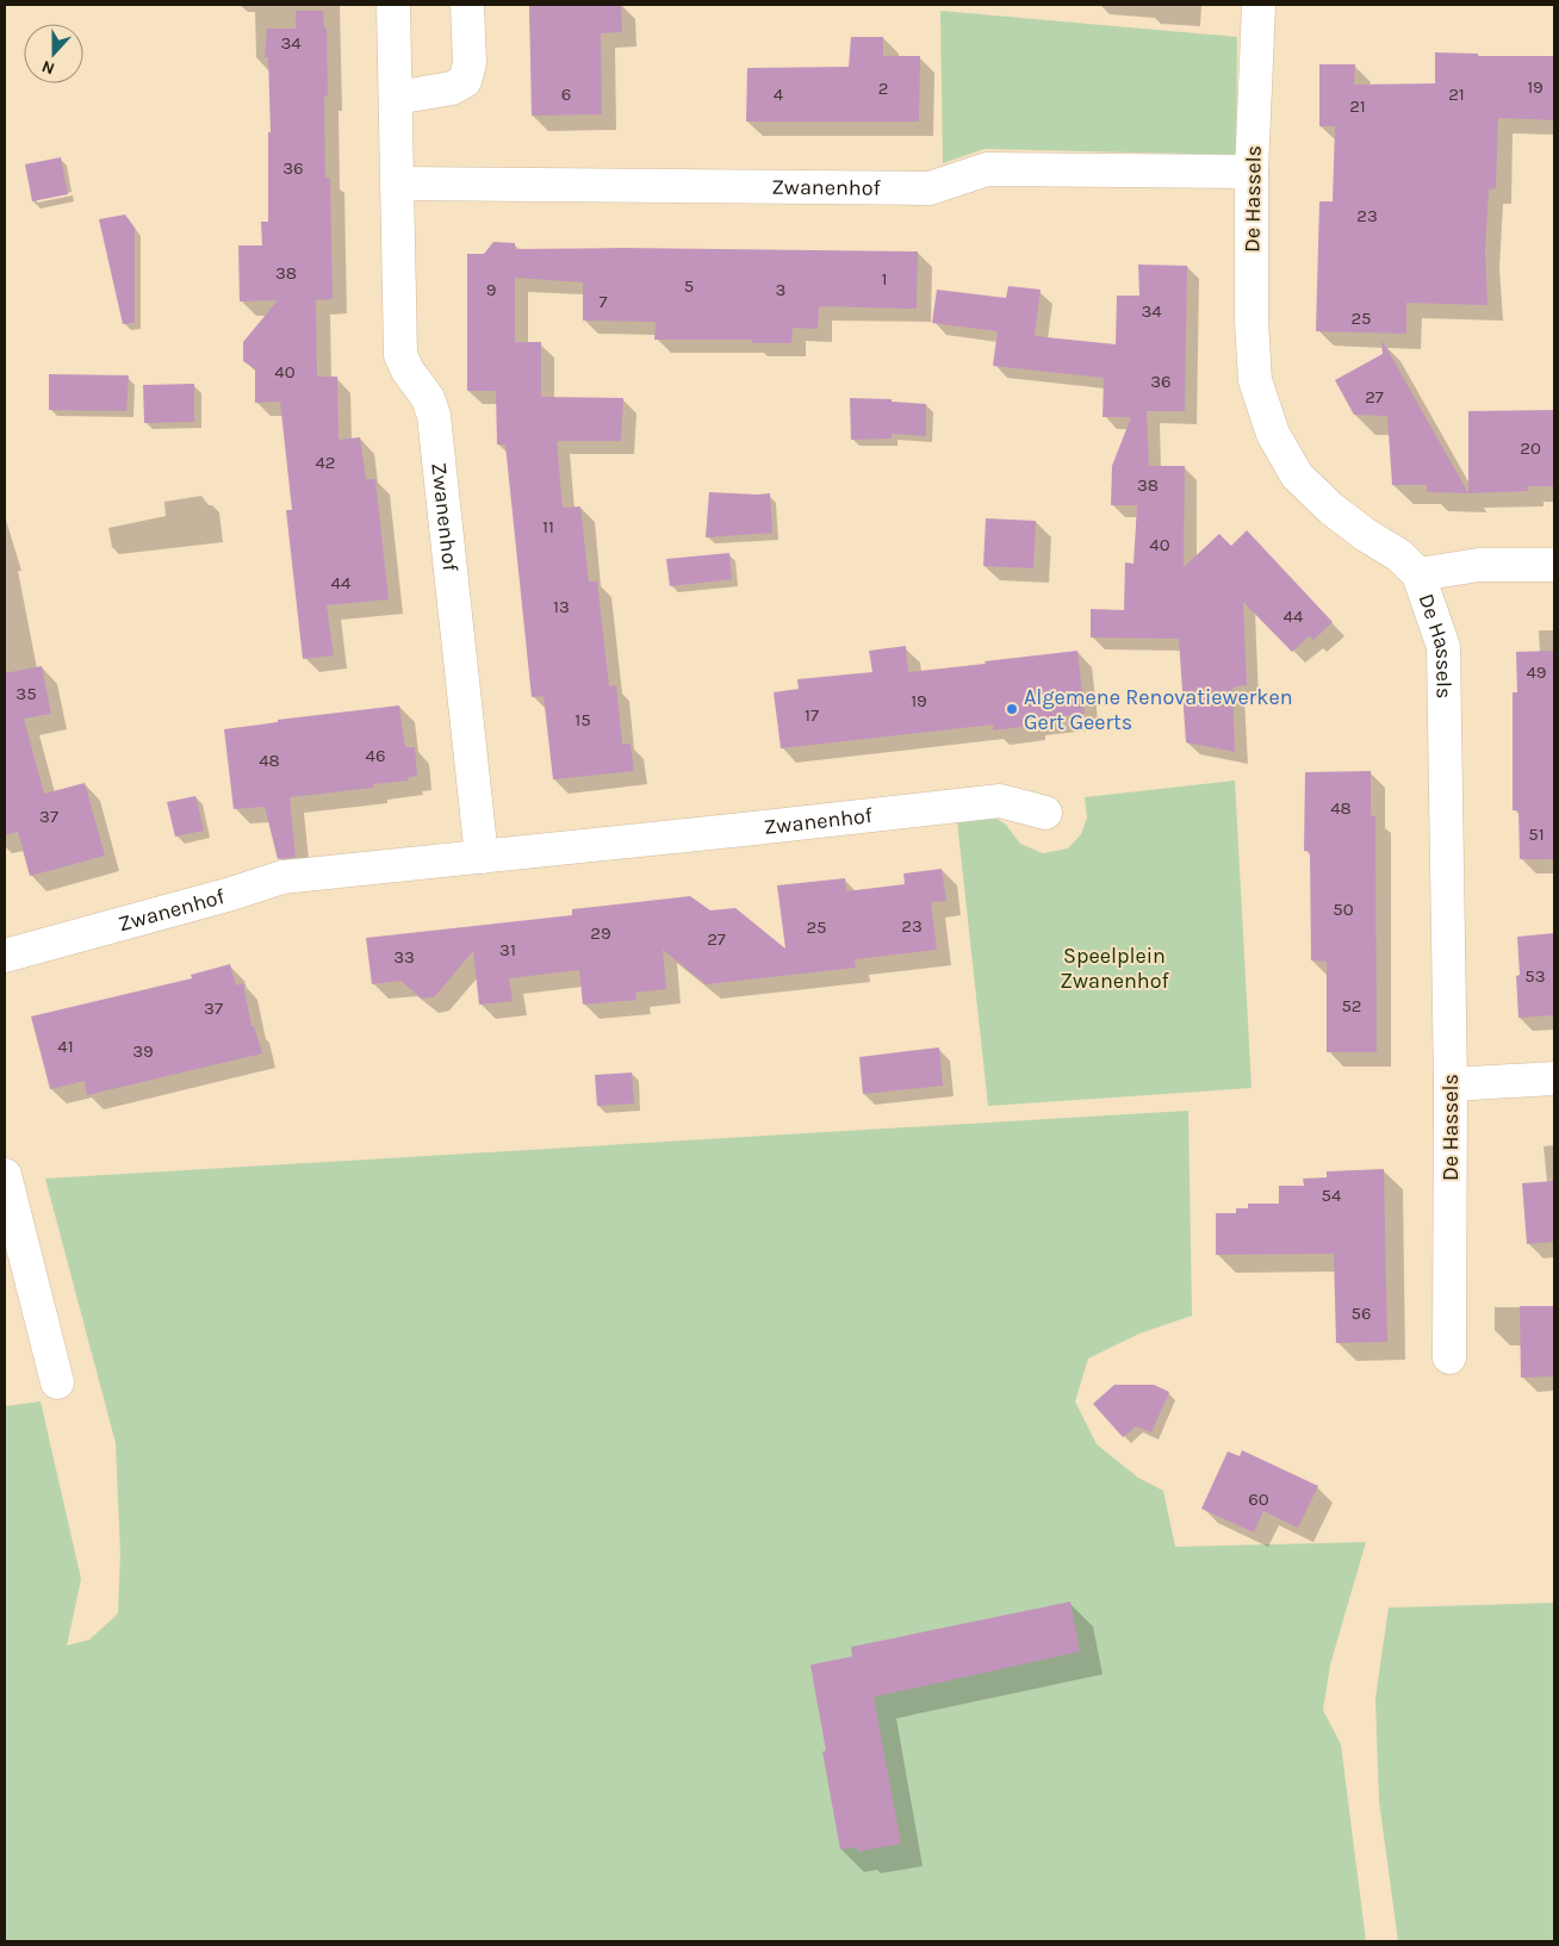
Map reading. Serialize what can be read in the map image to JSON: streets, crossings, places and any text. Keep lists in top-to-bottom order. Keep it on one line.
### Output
{"streets":{"street":["Zwanenhof","De Hassels"]},"crossings":[["Zwanenhof","De Hassels"]],"parks":["Speelplein Zwanenhof"],"places":["Algemene Renovatiewerken Gert Geerts"],"house_numbers":["34","19","2","6","4","21","21","36","23","38","1","5","9","3","7","34","25","40","36","27","20","42","38","11","40","44","13","44","49","35","19","17","15","46","48","48","37","51","50","23","25","29","27","31","33","53","52","37","41","39","54","56","60"],"north":"bottom"}
